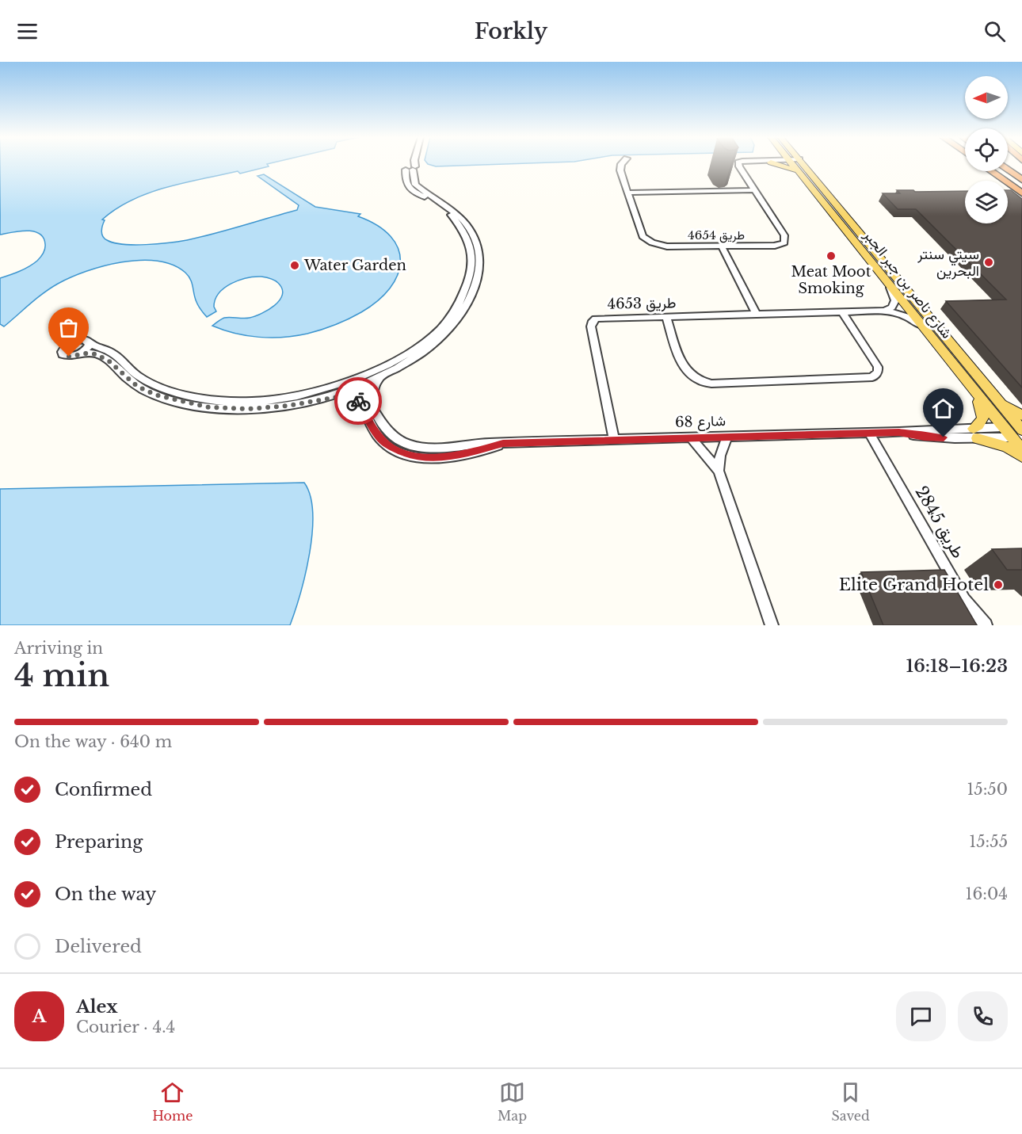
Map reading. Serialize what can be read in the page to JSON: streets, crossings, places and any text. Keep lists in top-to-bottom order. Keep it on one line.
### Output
{"streets":{"main road":["شارع ناصر بن جبر الجبر"],"street":["طريق 4654","طريق 4653","شارع 68","طريق 2845"]},"crossings":[["شارع ناصر بن جبر الجبر","طريق 4653"],["شارع ناصر بن جبر الجبر","شارع 68"],["طريق 4653","شارع 68"],["شارع 68","طريق 2845"]],"places":["Meat Moot Smoking","سيتي سنتر البحرين","Water Garden","Elite Grand Hotel"],"north":"left","page":{"header":"Forkly","heading":["4 min","Arriving in","16:18–16:23"],"panel":["Alex","Courier · 4.4"],"bar":"On the way · 640 m","list":[["Confirmed","15:50"],["Preparing","15:55"],["On the way","16:04"],"Delivered"],"round":"A","tabs":["Home","Map","Saved"]}}
